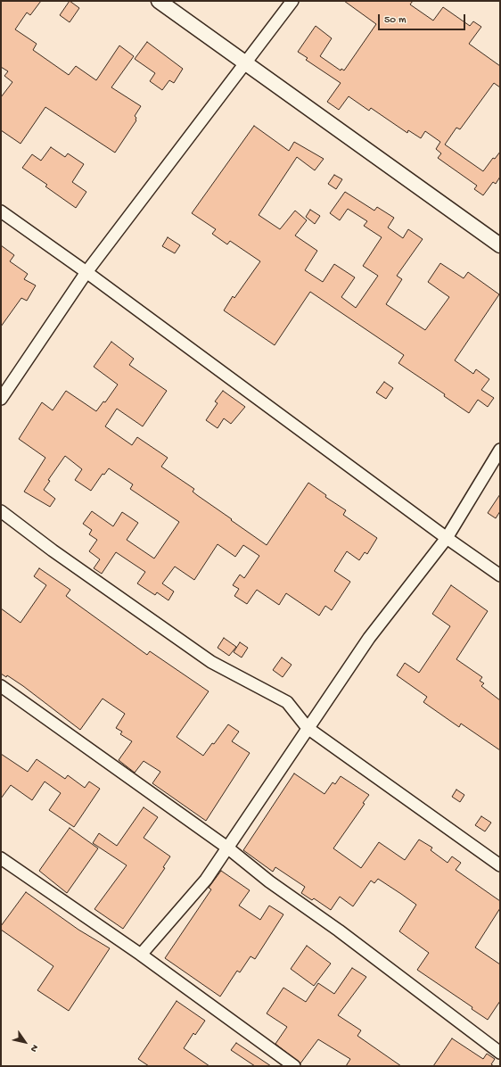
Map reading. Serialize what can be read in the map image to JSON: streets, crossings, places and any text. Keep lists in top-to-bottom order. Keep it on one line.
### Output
{"scale_bar":"50 m","north":"bottom right"}
